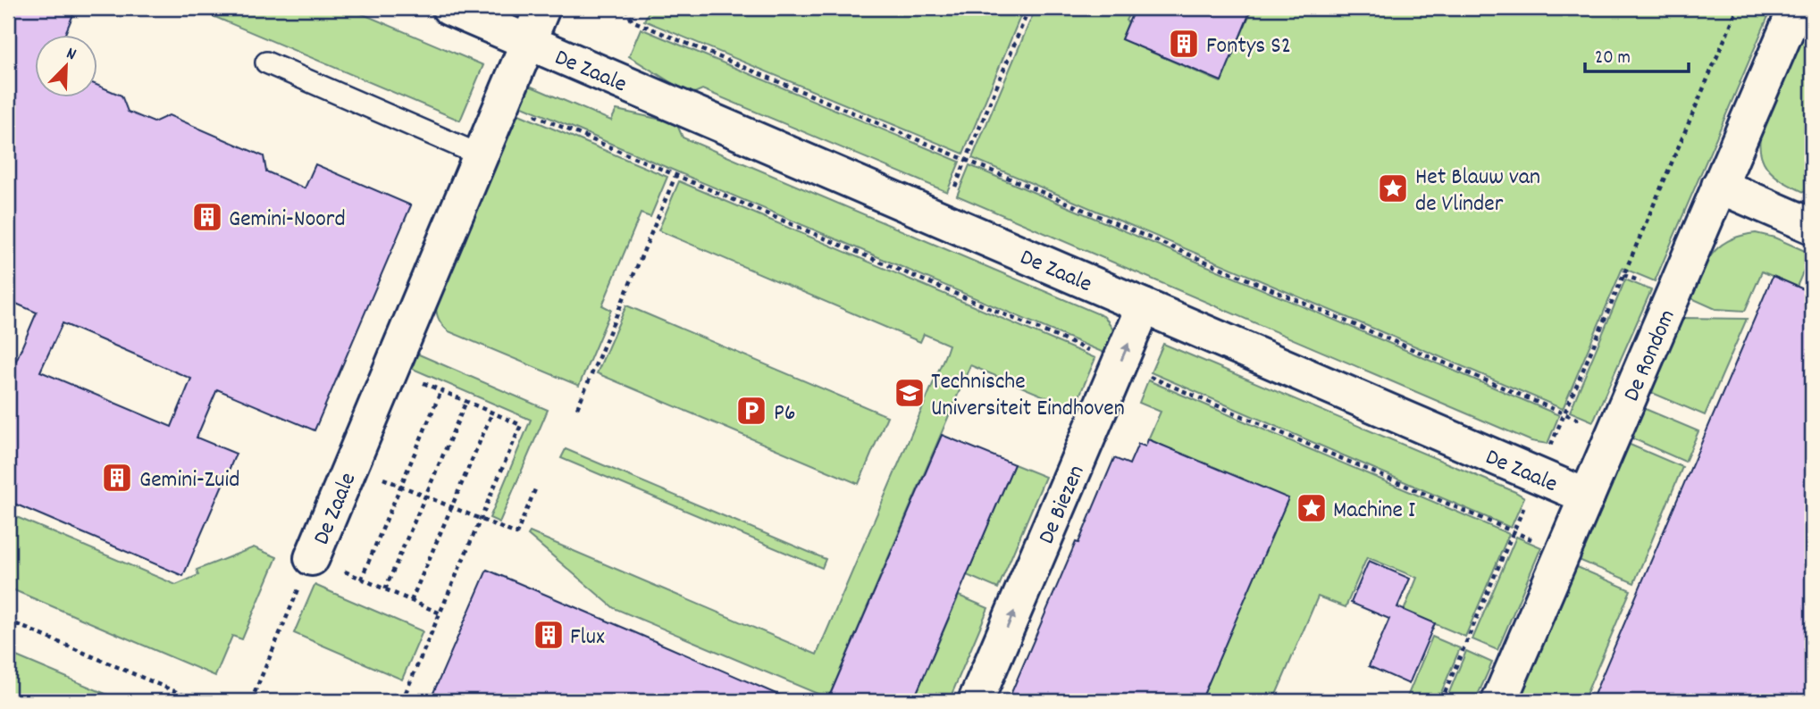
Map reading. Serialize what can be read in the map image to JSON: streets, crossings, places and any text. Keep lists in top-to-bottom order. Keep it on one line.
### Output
{"streets":{"street":["De Zaale","De Rondom","De Biezen"]},"crossings":[["De Zaale","De Rondom"],["De Zaale","De Biezen"]],"one_way":["De Biezen"],"places":{"building":["Fontys S2","Gemini-Noord","Gemini-Zuid","Flux"],"place":["Het Blauw van de Vlinder","Machine I"],"school or university":["Technische Universiteit Eindhoven"],"parking":["P6"]},"scale_bar":"20 m","north":"top right"}
